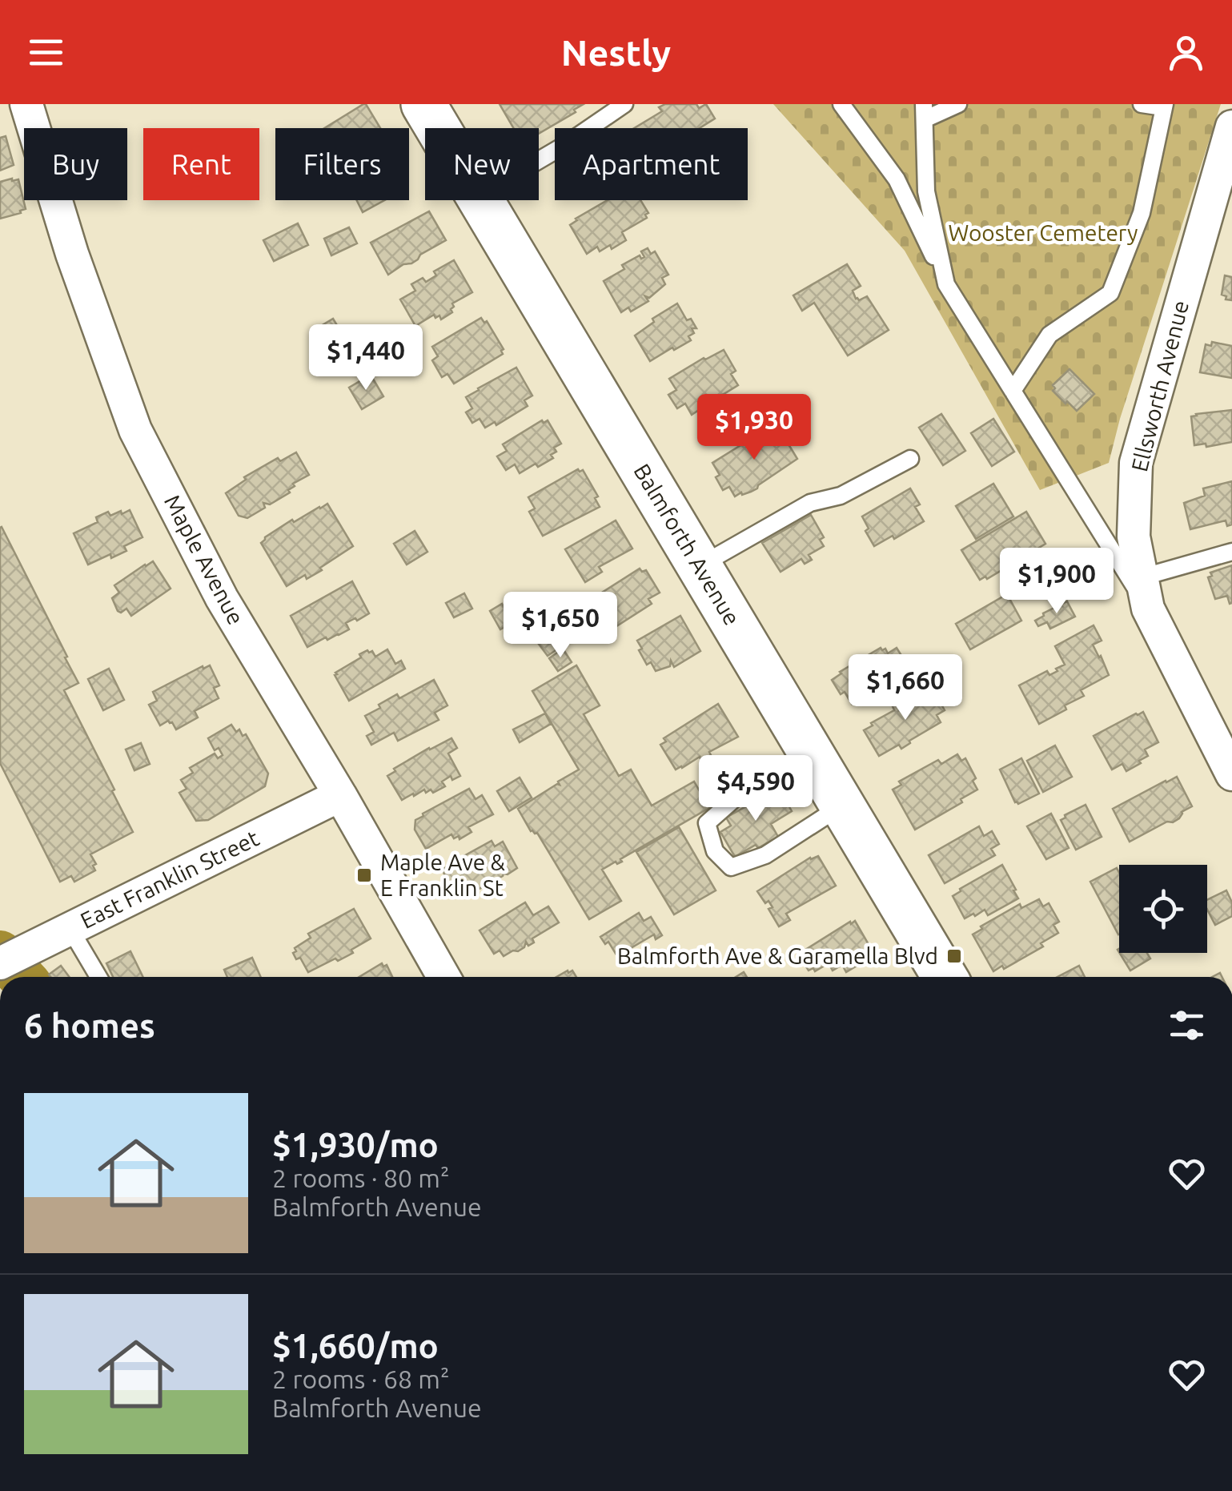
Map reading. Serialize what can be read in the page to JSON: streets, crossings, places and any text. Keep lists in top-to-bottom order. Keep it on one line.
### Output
{"streets":{"street":["Ellsworth Avenue","Balmforth Avenue","Maple Avenue","East Franklin Street"]},"crossings":[["Maple Avenue","East Franklin Street"]],"parks":["Wooster Cemetery"],"places":{"transit":["Maple Ave & E Franklin St","Balmforth Ave & Garamella Blvd"]},"page":{"header":"Nestly","chip":["Buy","Rent","Filters","New","Apartment"],"price":["$1,440","$1,930","$1,900","$1,650","$1,660","$4,590"],"heading":"6 homes","list":[{"name":"$1,930/mo","note":"2 rooms · 80 m² · Balmforth Avenue"},{"name":"$1,660/mo","note":"2 rooms · 68 m² · Balmforth Avenue"}]}}
